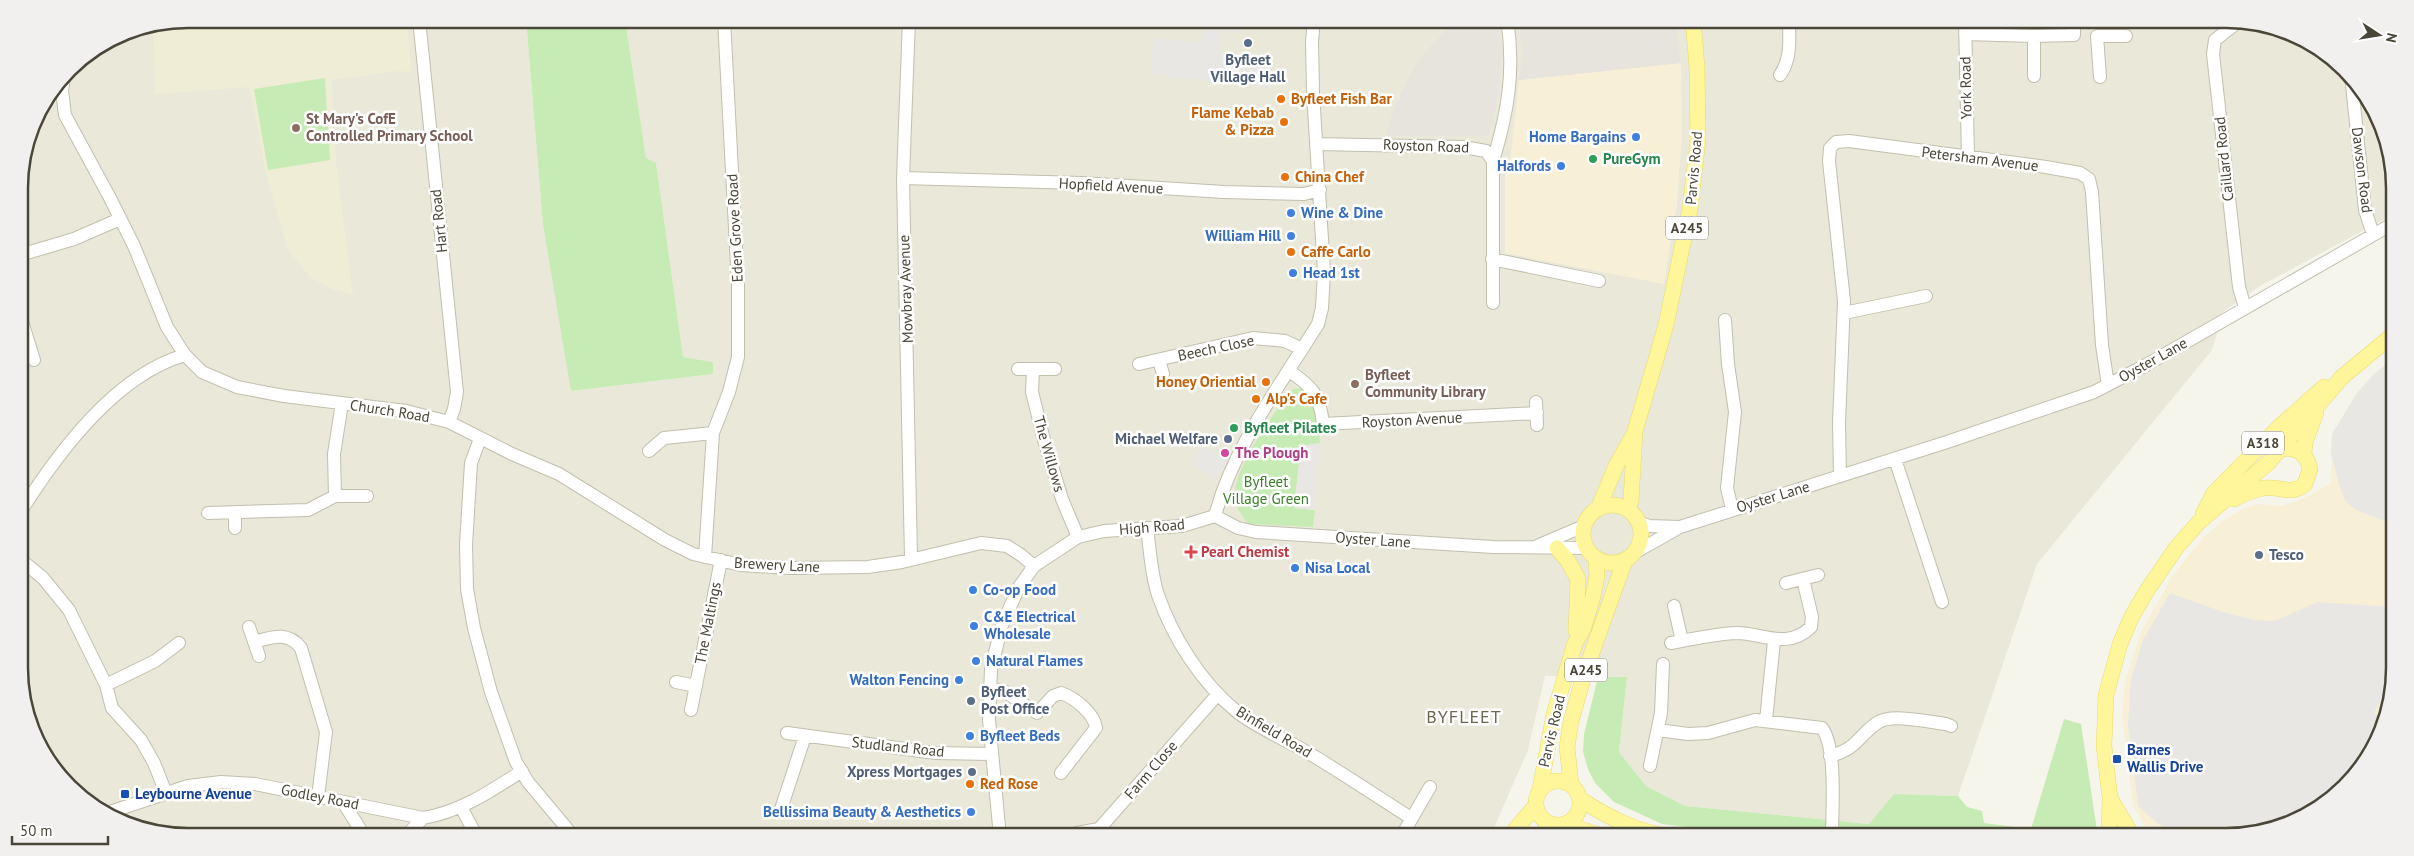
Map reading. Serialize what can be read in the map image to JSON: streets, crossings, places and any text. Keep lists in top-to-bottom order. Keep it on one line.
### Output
{"streets":{"main road":["Parvis Road","A245","A318"],"street":["York Road","Royston Road","Petersham Avenue","Caillard Road","Dawson Road","Hopfield Avenue","Hart Road","Eden Grove Road","Mowbray Avenue","Beech Close","Oyster Lane","Church Road","Royston Avenue","The Willows","High Road","Brewery Lane","The Maltings","Binfield Road","Studland Road","Farm Close","Godley Road"]},"crossings":[["York Road","Petersham Avenue"],["Petersham Avenue","Oyster Lane"],["Caillard Road","Oyster Lane"],["Parvis Road","A245"],["Parvis Road","Oyster Lane"],["Dawson Road","Oyster Lane"],["Hopfield Avenue","Mowbray Avenue"],["Hart Road","Church Road"],["Eden Grove Road","Brewery Lane"],["A245","Oyster Lane"],["Mowbray Avenue","Brewery Lane"],["Oyster Lane","High Road"],["Church Road","Brewery Lane"],["The Willows","High Road"],["High Road","Brewery Lane"],["High Road","Binfield Road"],["High Road","Studland Road"],["Brewery Lane","The Maltings"],["Binfield Road","Farm Close"]],"districts":["BYFLEET"],"parks":["Byfleet Village Green"],"places":{"other":["Byfleet Village Hall","Byfleet Fish Bar","Flame Kebab & Pizza","St Mary's CofE Controlled Primary School","Home Bargains","PureGym","Halfords","China Chef","Wine & Dine","William Hill","Caffe Carlo","Head 1st","Honey Oriential","Byfleet Community Library","Alp's Cafe","Byfleet Pilates","Michael Welfare","The Plough","Tesco","Nisa Local","Co-op Food","C&E Electrical Wholesale","Natural Flames","Walton Fencing","Byfleet Post Office","Byfleet Beds","Xpress Mortgages","Red Rose","Bellissima Beauty & Aesthetics"],"health":["Pearl Chemist"],"transit":["Barnes Wallis Drive","Leybourne Avenue"]},"scale_bar":"50 m","north":"right"}
